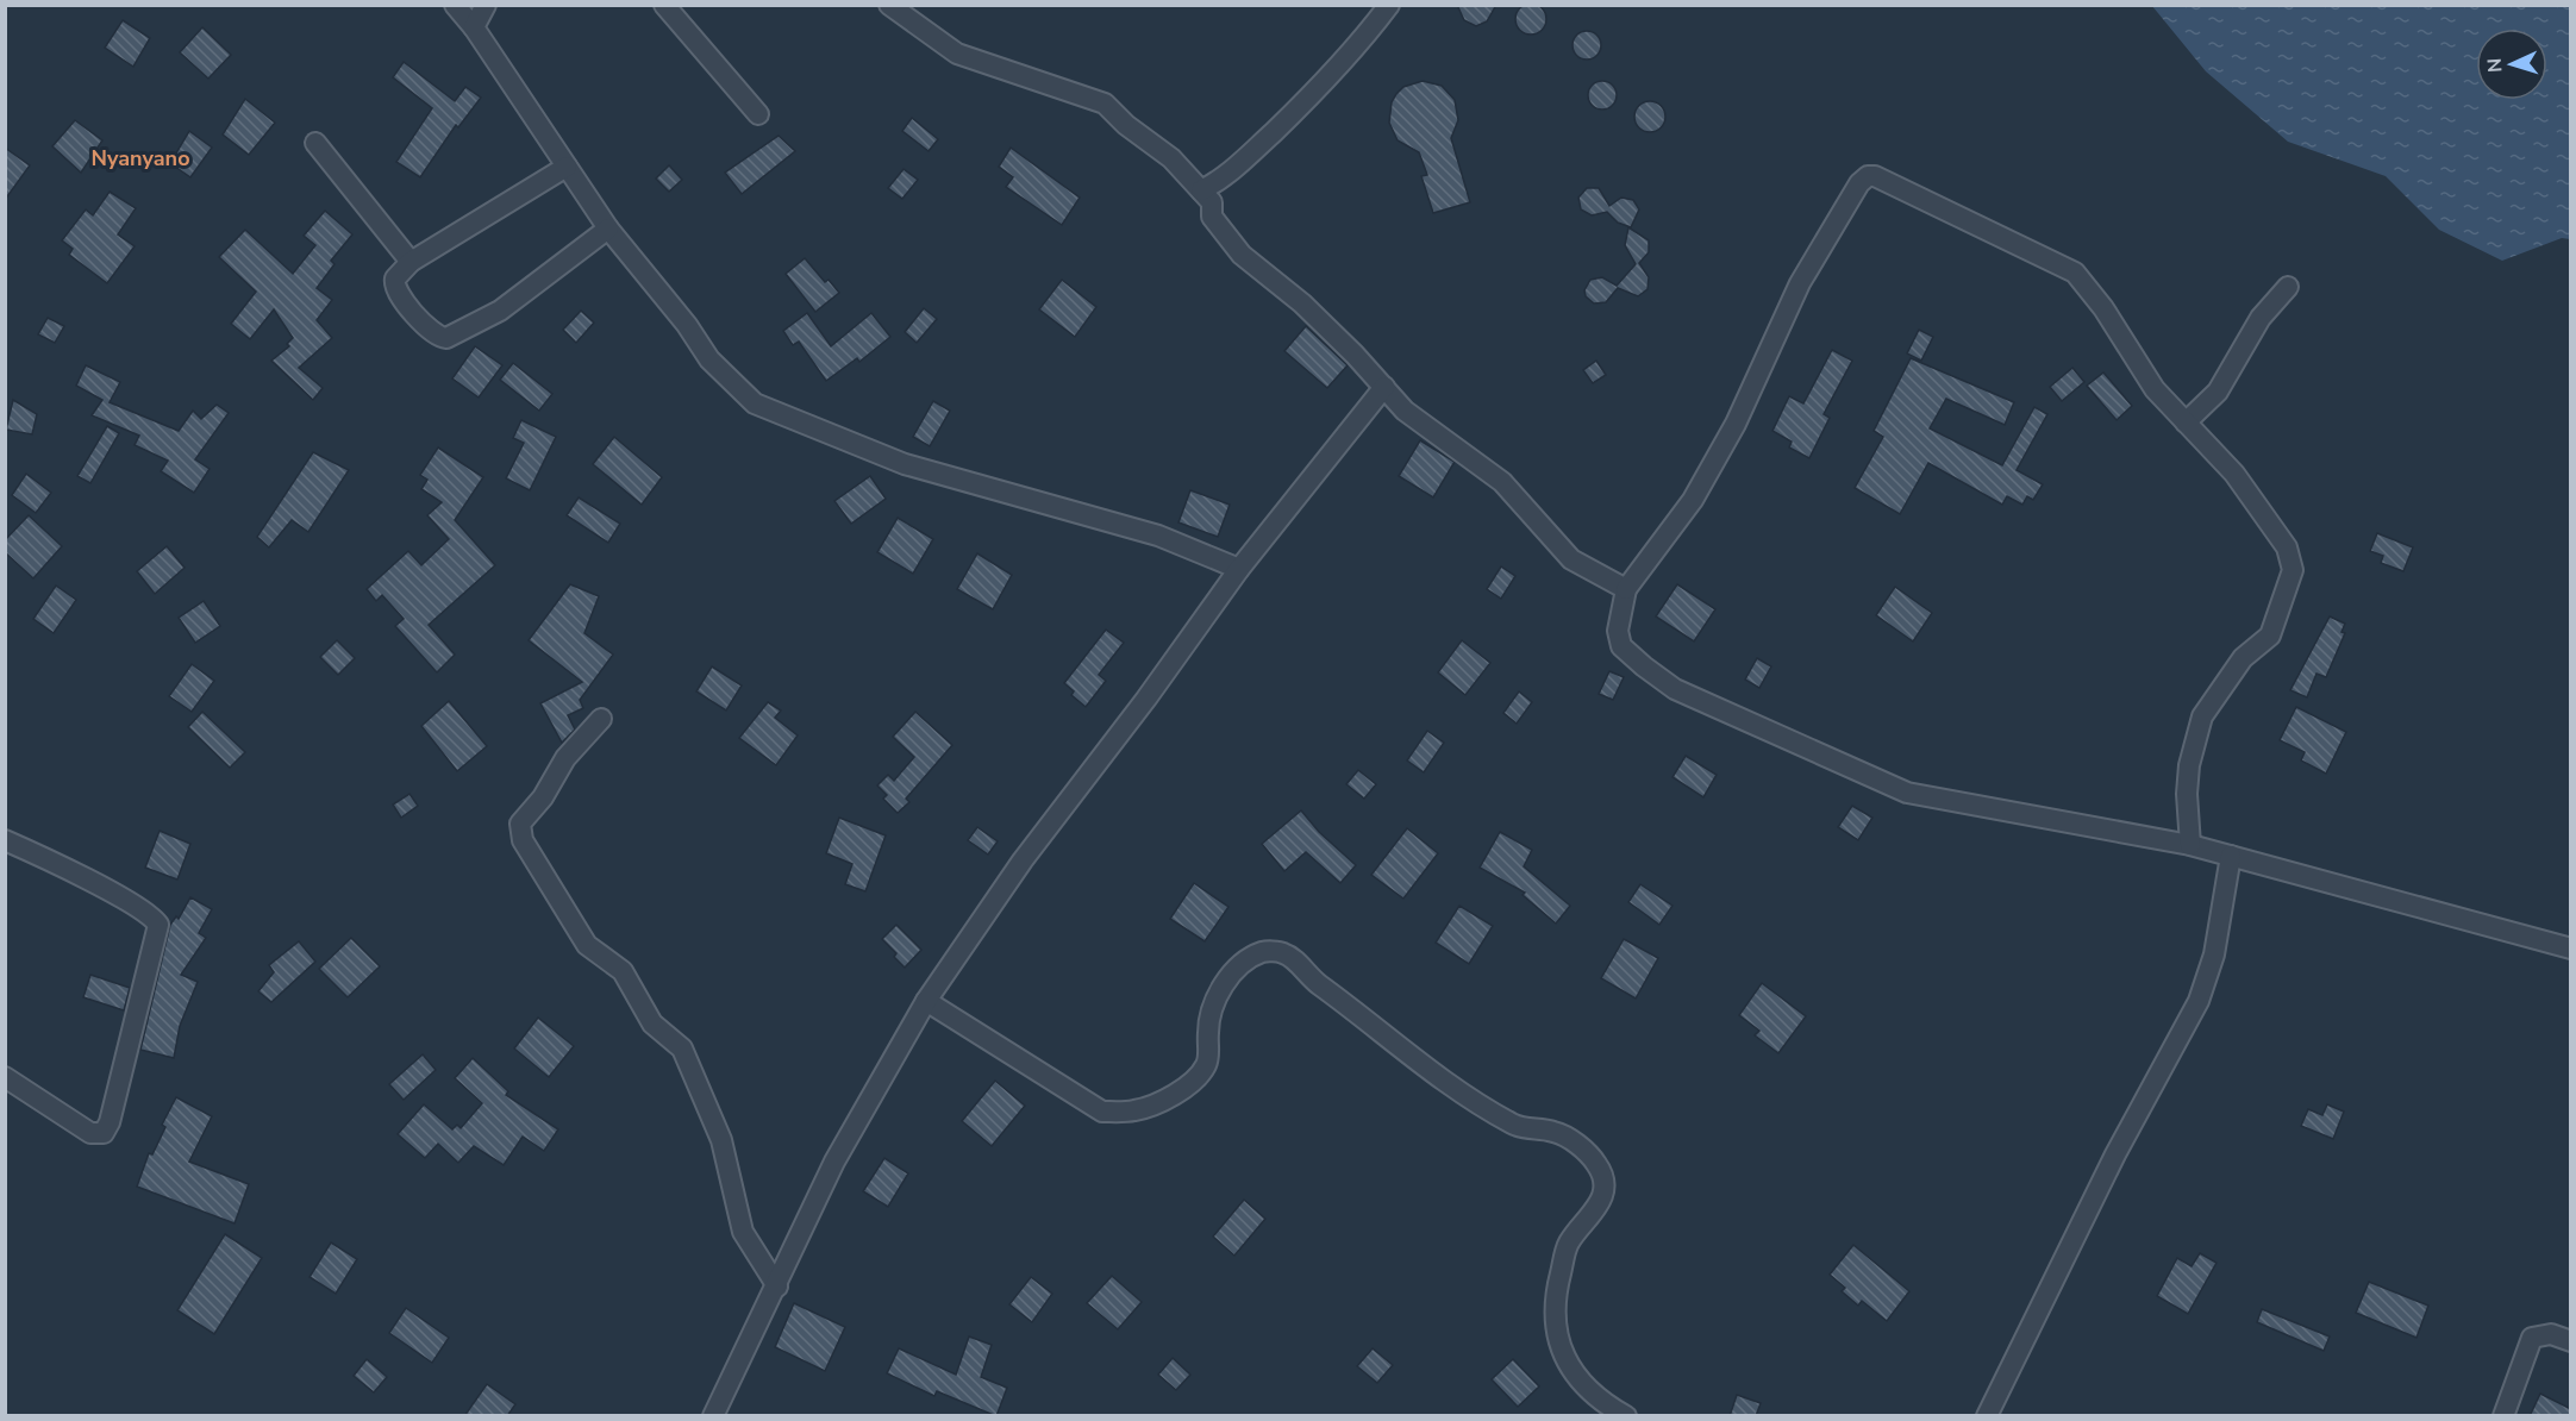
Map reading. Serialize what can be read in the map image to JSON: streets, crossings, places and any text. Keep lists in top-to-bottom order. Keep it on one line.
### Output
{"districts":["Nyanyano"],"north":"left"}
